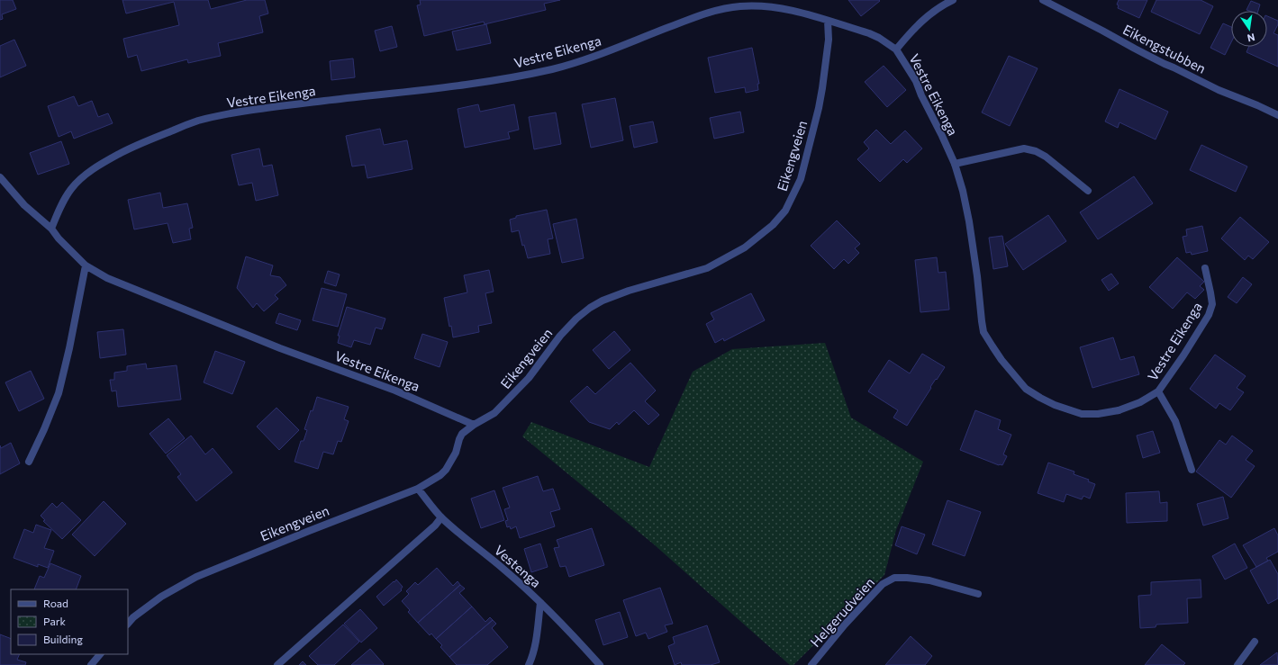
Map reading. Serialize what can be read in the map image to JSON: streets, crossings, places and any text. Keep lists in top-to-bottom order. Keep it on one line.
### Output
{"streets":{"street":["Eikengstubben","Vestre Eikenga","Eikengveien","Vestenga","Helgerudveien"]},"crossings":[["Vestre Eikenga","Eikengveien"],["Eikengveien","Vestenga"]],"legend":["Road","Park","Building"],"north":"bottom"}
